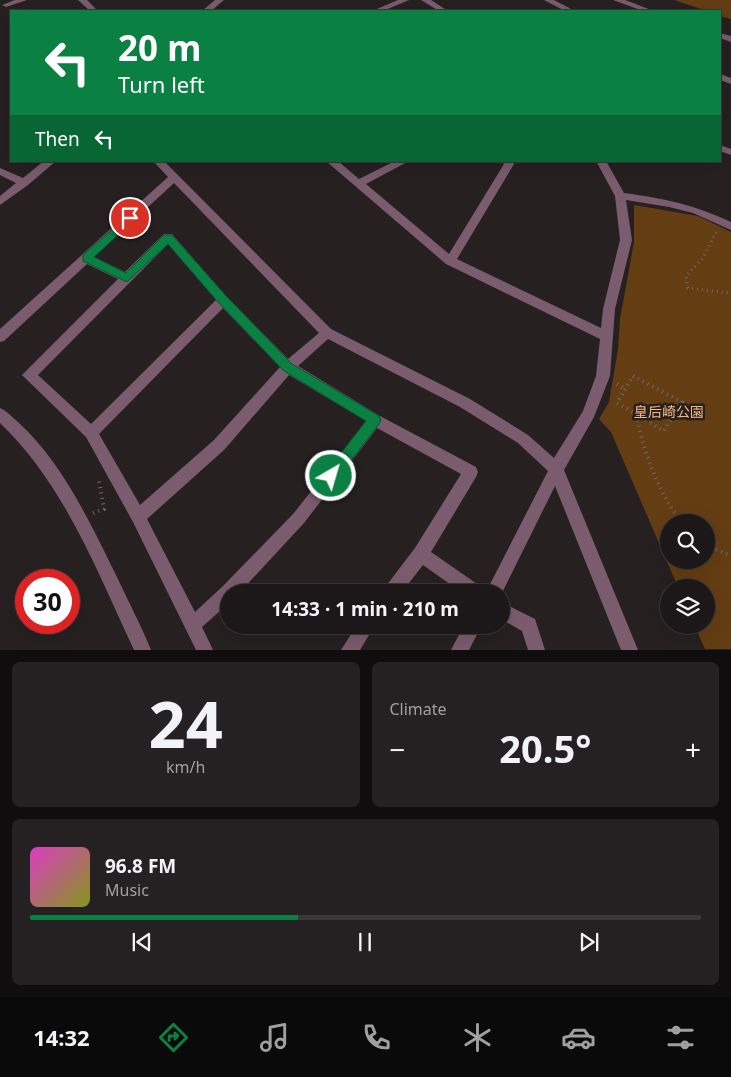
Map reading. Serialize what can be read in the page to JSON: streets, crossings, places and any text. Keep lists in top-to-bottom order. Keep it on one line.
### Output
{"parks":["皇后崎公園"],"page":{"turn":["20 m","Turn left"],"then":"Then","limit":"30","trip":"14:33 · 1 min · 210 m","tile":[["24","km/h"],"Climate"],"heat":["−","20.5°","+"],"song":["96.8 FM","Music"],"tabs":"14:32"}}
